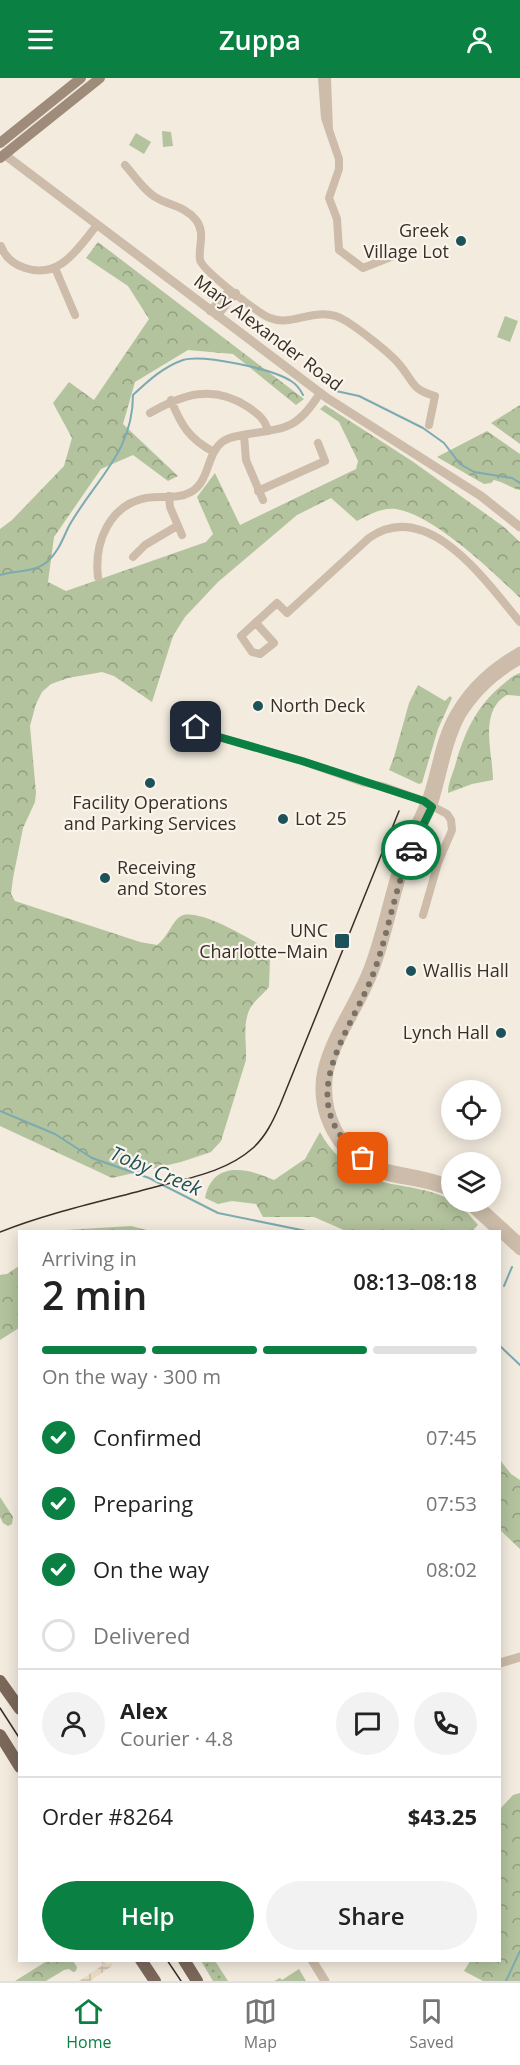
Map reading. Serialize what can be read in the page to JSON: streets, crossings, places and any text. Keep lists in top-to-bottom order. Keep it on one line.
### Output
{"streets":{"street":["Mary Alexander Road"]},"water":["Toby Creek"],"places":{"other":["Greek Village Lot","North Deck","Facility Operations and Parking Services","Lot 25","Receiving and Stores","Wallis Hall","Lynch Hall"],"transit":["UNC Charlotte–Main"]},"page":{"header":"Zuppa","heading":["2 min","Arriving in","08:13–08:18"],"panel":["Alex","Courier · 4.8","Order #8264","$43.25"],"bar":"On the way · 300 m","list":[["Confirmed","07:45"],["Preparing","07:53"],["On the way","08:02"],"Delivered"],"buttons":["Help","Share"],"tabs":["Home","Map","Saved"]}}
